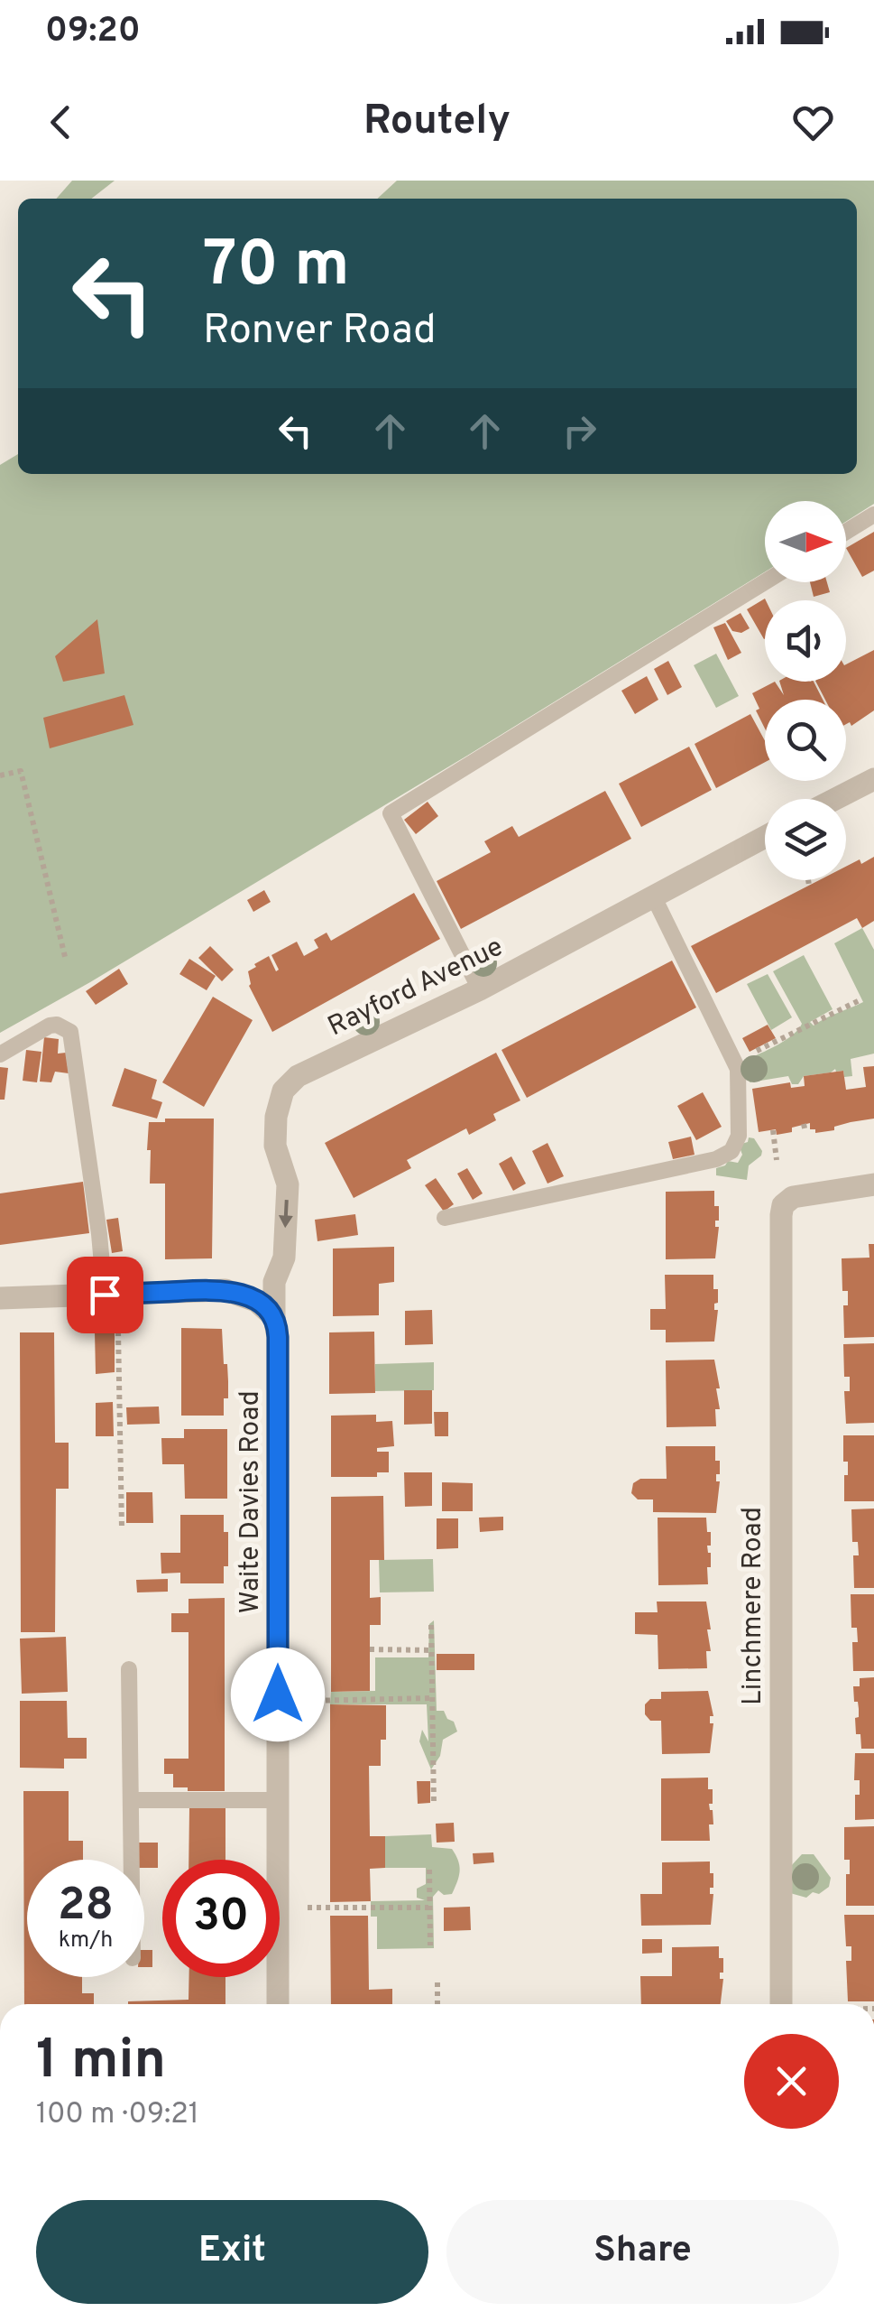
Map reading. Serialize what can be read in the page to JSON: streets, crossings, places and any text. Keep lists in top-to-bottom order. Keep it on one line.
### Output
{"streets":{"street":["Rayford Avenue","Waite Davies Road","Linchmere Road"]},"crossings":[["Rayford Avenue","Waite Davies Road"]],"one_way":["Rayford Avenue"],"north":"right","page":{"status":"09:20","header":"Routely","turn":["70 m","Ronver Road"],"speed":"28 km/h","limit":"30","heading":["1 min","100 m · 09:21"],"buttons":["Exit","Share"]}}
